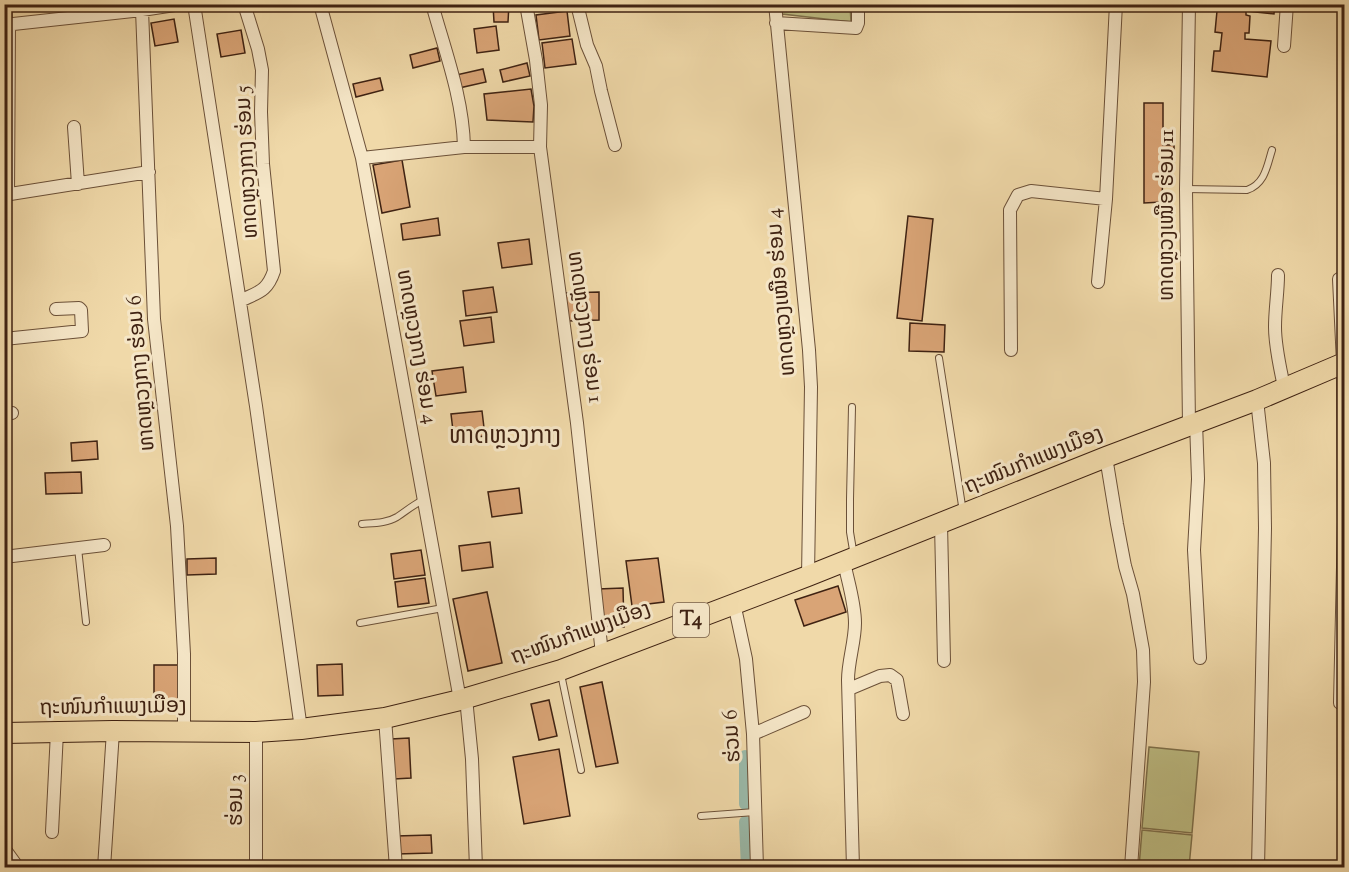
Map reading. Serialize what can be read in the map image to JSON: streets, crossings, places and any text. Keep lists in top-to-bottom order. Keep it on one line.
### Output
{"streets":{"main road":["ຖະໜົນກຳແພງເມືອງ","T4"],"street":["ທາດຫຼວງກາງ ຮ່ອມ 5","ທາດຫຼວງເໜືອ ຮ່ອມ 11","ທາດຫຼວງເໜືອ ຮ່ອມ 4","ທາດຫຼວງກາງ ຮ່ອມ 1","ທາດຫຼວງກາງ ຮ່ອມ 4","ທາດຫຼວງກາງ ຮ່ອມ 6","ຮ່ວມ 6","ຮ່ອມ 3"]},"crossings":[["ທາດຫຼວງເໜືອ ຮ່ອມ 11","ຖະໜົນກຳແພງເມືອງ"],["ທາດຫຼວງເໜືອ ຮ່ອມ 4","ຖະໜົນກຳແພງເມືອງ"],["ທາດຫຼວງກາງ ຮ່ອມ 1","ຖະໜົນກຳແພງເມືອງ"],["ທາດຫຼວງກາງ ຮ່ອມ 4","ຖະໜົນກຳແພງເມືອງ"],["ທາດຫຼວງກາງ ຮ່ອມ 6","ຖະໜົນກຳແພງເມືອງ"],["ຖະໜົນກຳແພງເມືອງ","ຮ່ວມ 6"],["ຖະໜົນກຳແພງເມືອງ","ຮ່ອມ 3"]],"districts":["ທາດຫຼວງກາງ"]}
